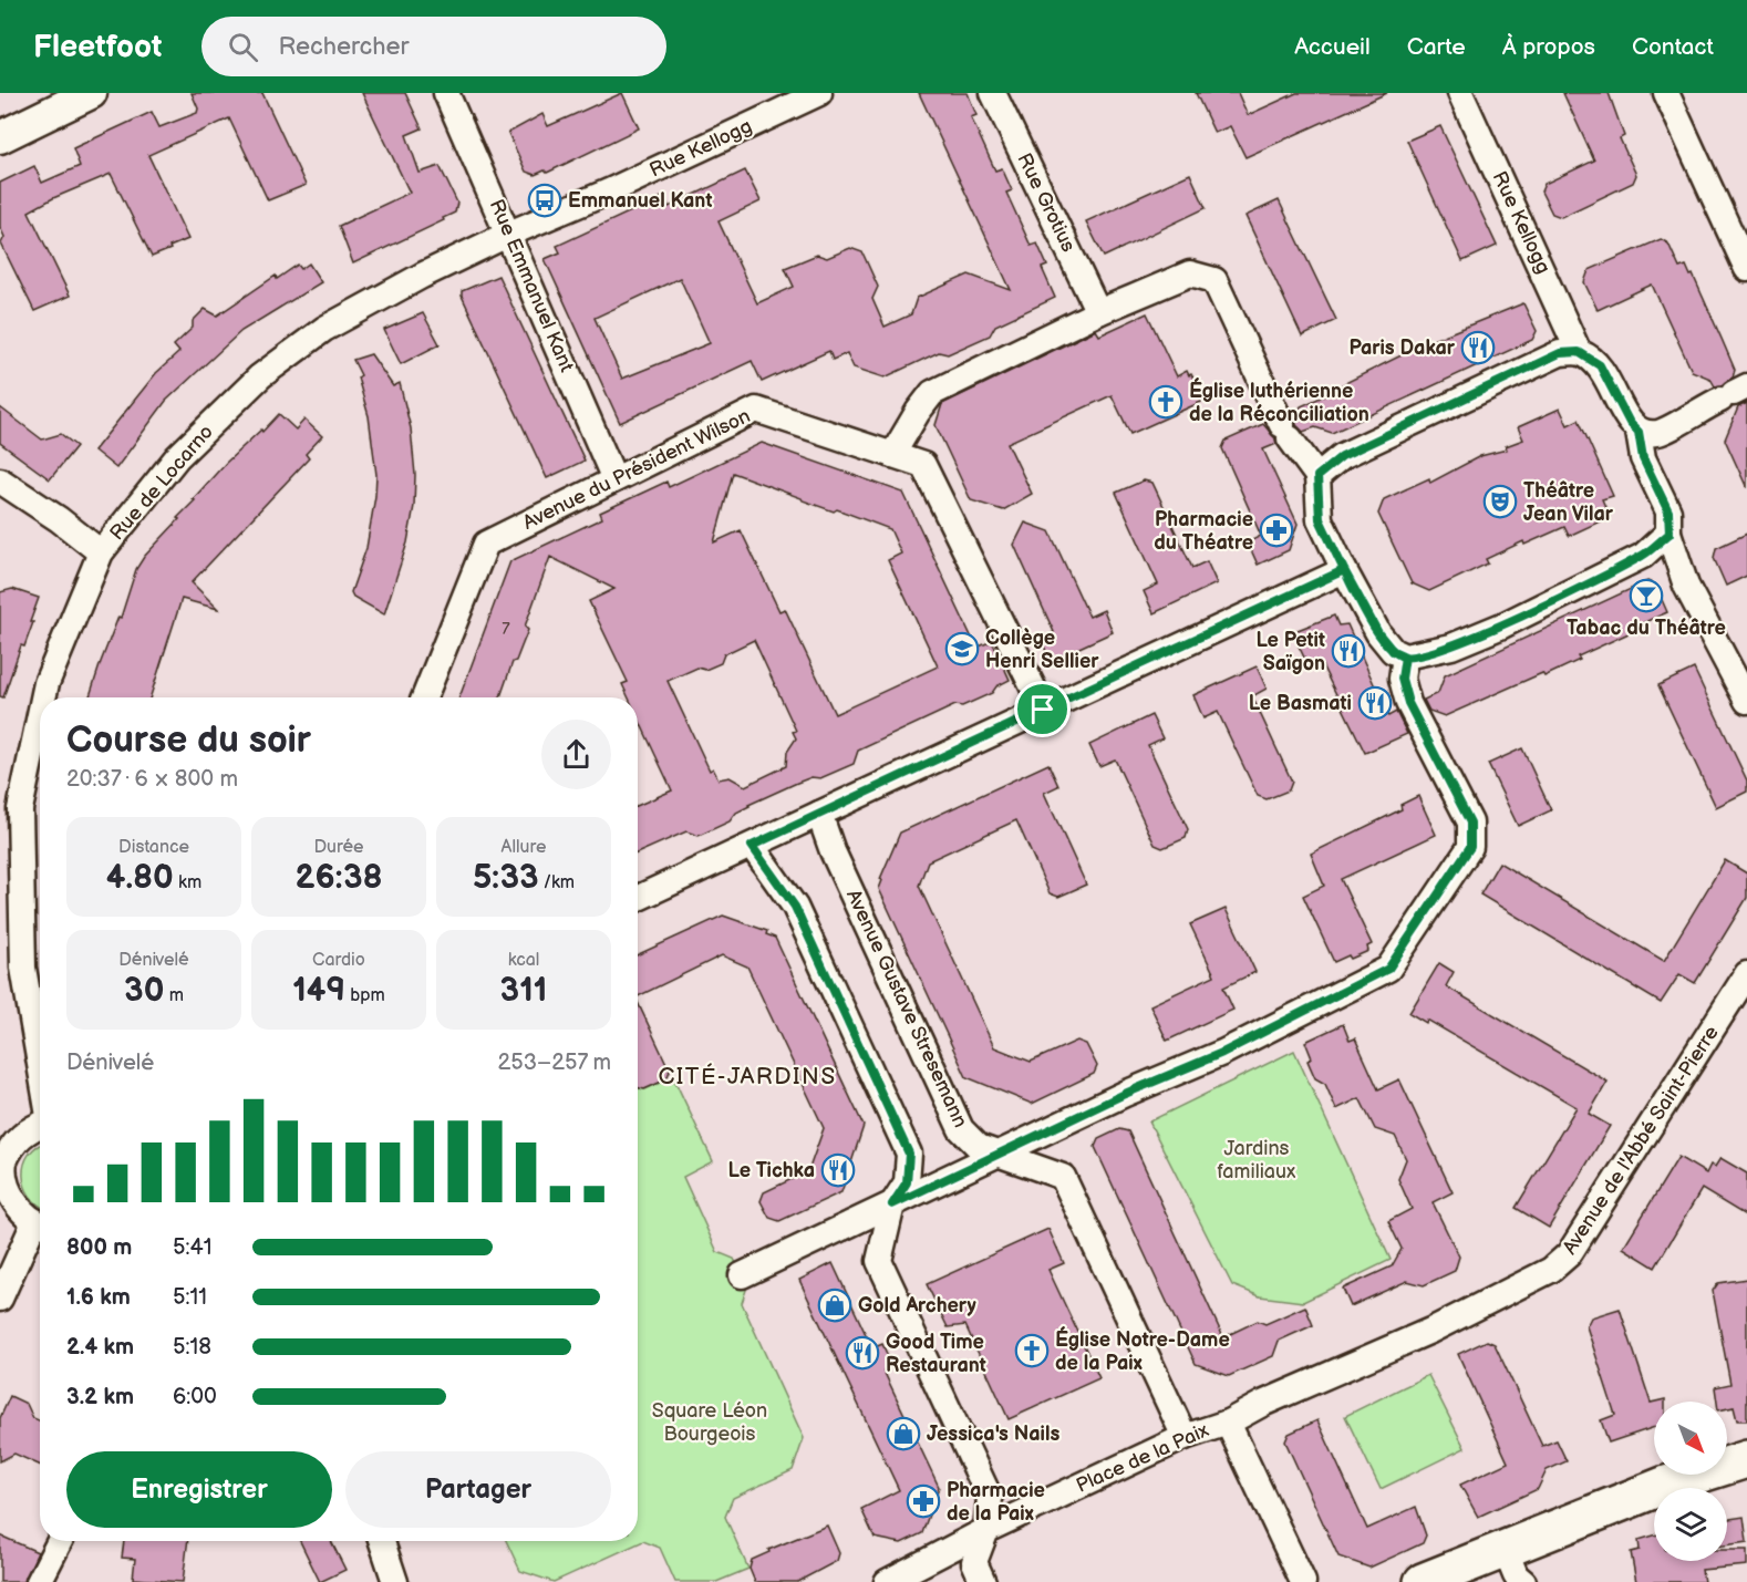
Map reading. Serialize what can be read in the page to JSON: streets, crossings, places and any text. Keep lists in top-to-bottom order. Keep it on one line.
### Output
{"streets":{"street":["Rue Kellogg","Rue Grotius","Rue Emmanuel Kant","Avenue du Président Wilson","Rue de Locarno","Avenue Gustave Stresemann","Avenue de l'Abbé Saint-Pierre","Place de la Paix"]},"crossings":[["Rue Kellogg","Rue Emmanuel Kant"],["Rue Kellogg","Rue de Locarno"],["Rue Emmanuel Kant","Avenue du Président Wilson"],["Rue Emmanuel Kant","Rue de Locarno"],["Avenue Gustave Stresemann","Place de la Paix"],["Avenue de l'Abbé Saint-Pierre","Place de la Paix"]],"districts":["CITÉ-JARDINS"],"parks":["Jardins familiaux","Square Léon Bourgeois"],"places":{"bus stop":["Emmanuel Kant"],"restaurant":["Paris Dakar","Le Petit Saïgon","Le Basmati","Le Tichka","Good Time Restaurant"],"church":["Église luthérienne de la Réconciliation","Église Notre-Dame de la Paix"],"theatre":["Théâtre Jean Vilar"],"pharmacy":["Pharmacie du Théatre","Pharmacie de la Paix"],"bar":["Tabac du Théâtre"],"school or university":["Collège Henri Sellier"],"shop":["Gold Archery","Jessica's Nails"]},"house_numbers":["7"],"north":"bottom right","page":{"header":"Fleetfoot","search":"Rechercher","nav":["Accueil","Carte","À propos","Contact"],"heading":["Course du soir","20:37 · 6 × 800 m"],"stats":[["Distance","4.80 km"],["Durée","26:38"],["Allure","5:33 /km"],["Dénivelé","30 m"],["Cardio","149 bpm"],["kcal","311"]],"chart":["Dénivelé","253–257 m"],"list":[{"name":"800 m","note":"5:41"},{"name":"1.6 km","note":"5:11"},{"name":"2.4 km","note":"5:18"},{"name":"3.2 km","note":"6:00"}],"buttons":["Enregistrer","Partager"]}}
